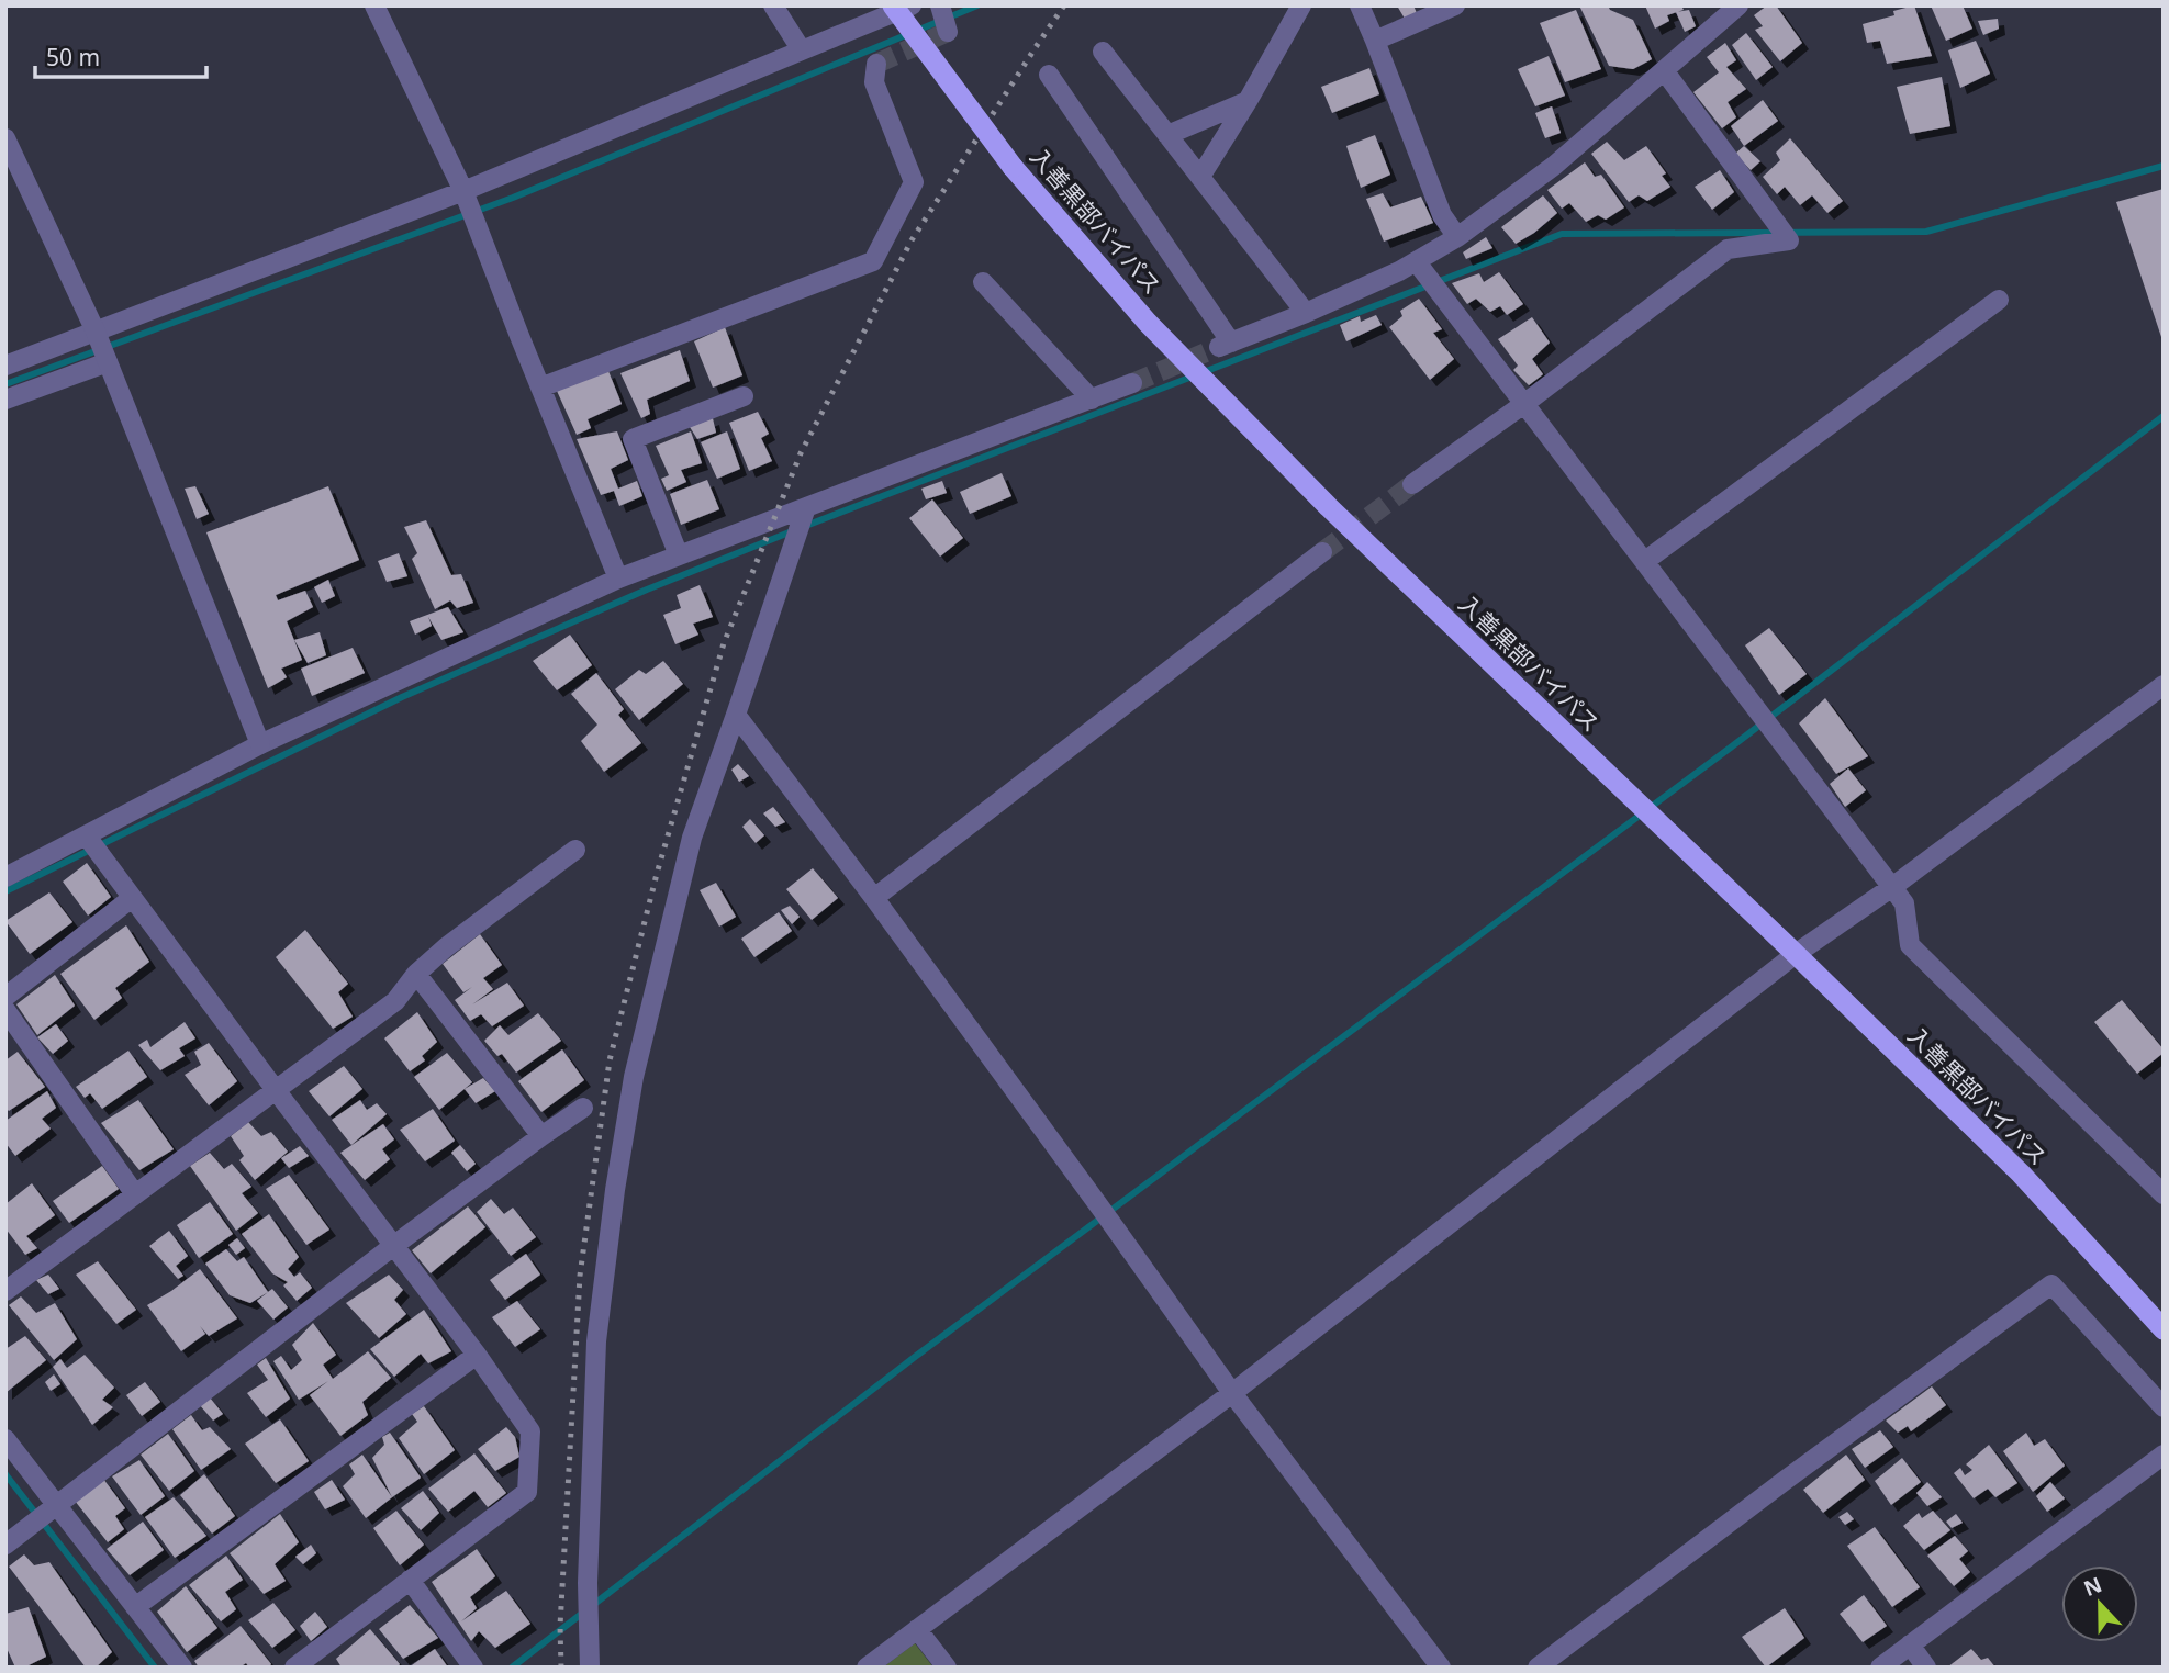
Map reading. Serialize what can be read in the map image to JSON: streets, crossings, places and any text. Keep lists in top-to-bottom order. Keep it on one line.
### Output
{"streets":{"highway":["入善黒部バイパス"]},"scale_bar":"50 m","north":"top"}
